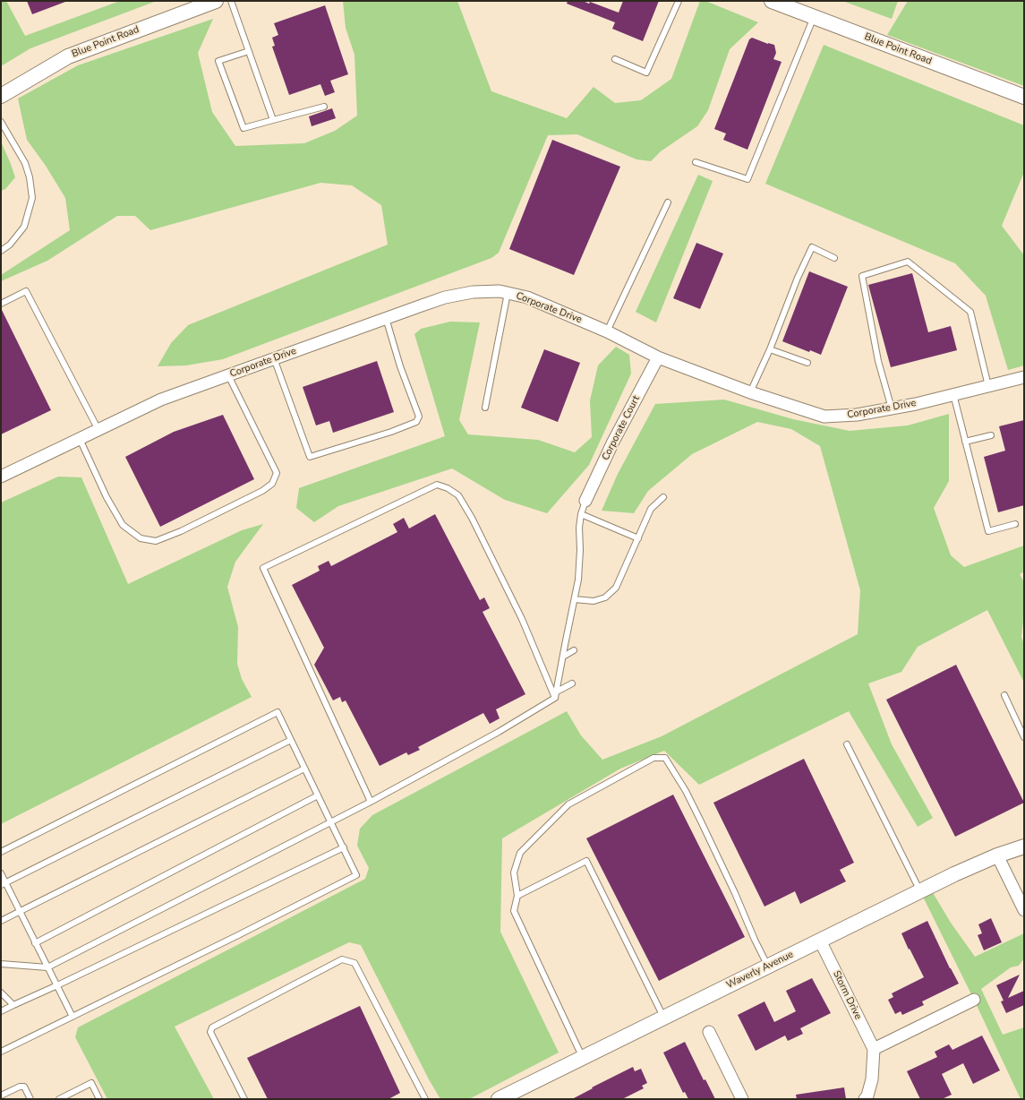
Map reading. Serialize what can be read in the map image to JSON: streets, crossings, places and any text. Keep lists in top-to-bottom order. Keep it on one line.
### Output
{"streets":{"street":["Blue Point Road","Corporate Drive","Corporate Court","Waverly Avenue","Storm Drive"]},"crossings":[["Corporate Drive","Corporate Court"],["Waverly Avenue","Storm Drive"]]}
